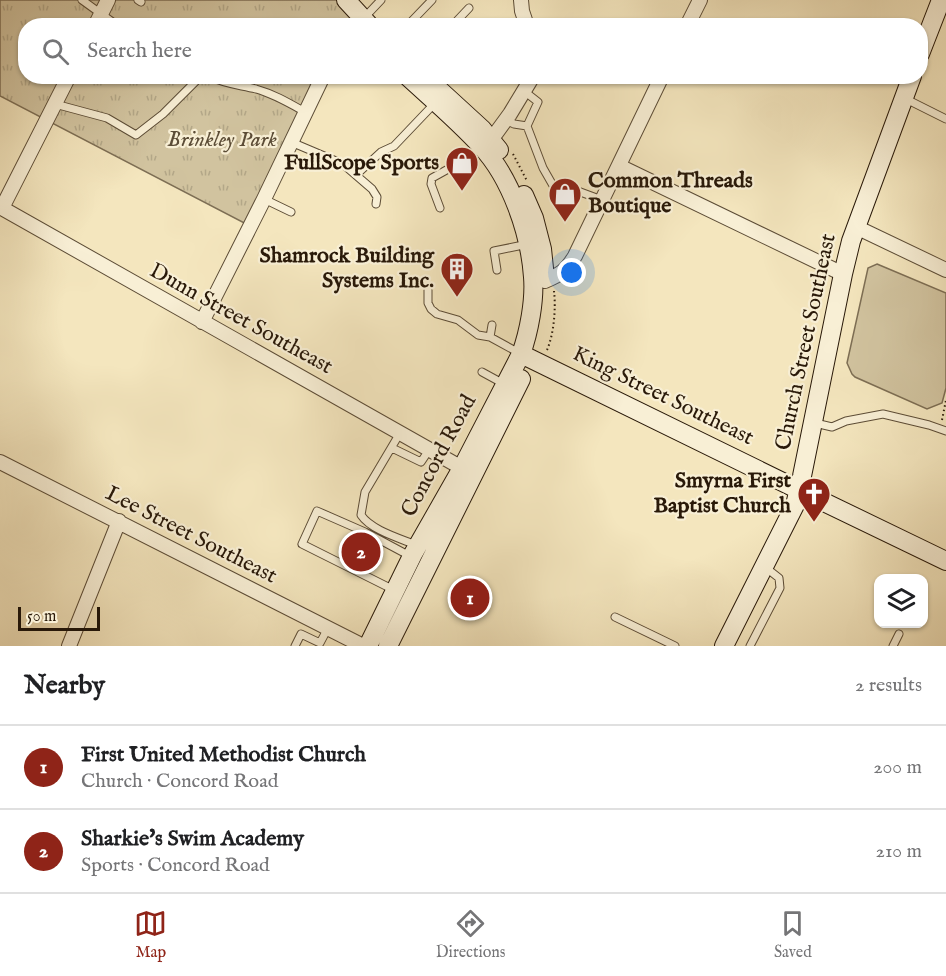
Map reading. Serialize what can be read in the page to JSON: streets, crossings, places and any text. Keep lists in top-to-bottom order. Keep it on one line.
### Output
{"streets":{"main road":["Church Street Southeast","King Street Southeast","Concord Road"],"street":["Dunn Street Southeast","Lee Street Southeast"]},"crossings":[["Dunn Street Southeast","Concord Road"],["Church Street Southeast","King Street Southeast"],["King Street Southeast","Concord Road"]],"parks":["Brinkley Park"],"places":{"shop":["FullScope Sports","Common Threads Boutique"],"building":["Shamrock Building Systems Inc."],"church":["Smyrna First Baptist Church"]},"scale_bar":"50 m","page":{"search":"Search here","pins":["2","1"],"scale":"50 m","heading":["Nearby","2 results"],"list":[{"mark":"1","name":"First United Methodist Church","note":"Church · Concord Road","value":"200 m"},{"mark":"2","name":"Sharkie's Swim Academy","note":"Sports · Concord Road","value":"210 m"}],"nav":["Map","Directions","Saved"]}}
